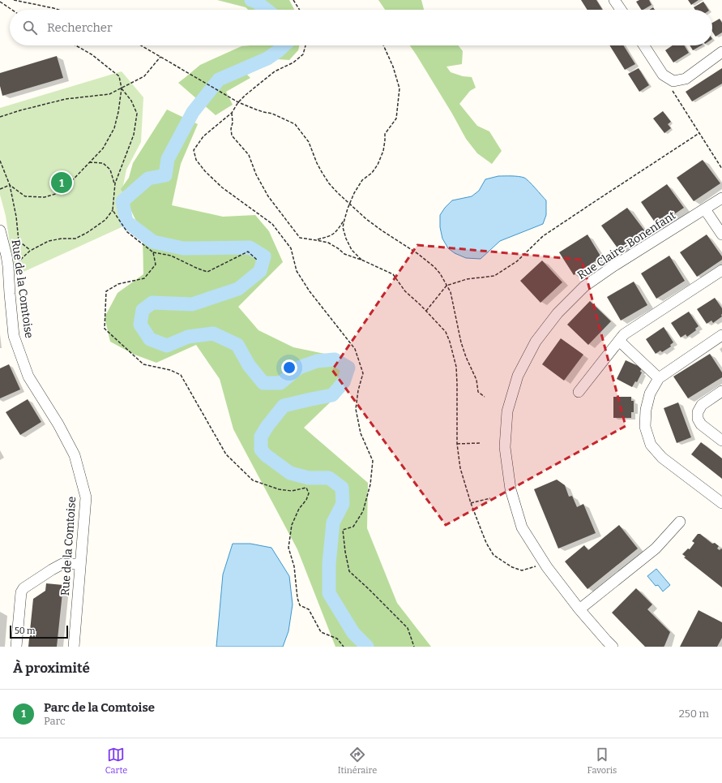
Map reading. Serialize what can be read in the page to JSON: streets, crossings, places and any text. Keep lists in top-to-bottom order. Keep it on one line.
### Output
{"streets":{"street":["Rue Claire-Bonenfant","Rue de la Comtoise"]},"scale_bar":"50 m","page":{"search":"Rechercher","pins":"1","scale":"50 m","heading":"À proximité","list":[{"mark":"1","name":"Parc de la Comtoise","note":"Parc","value":"250 m"}],"nav":["Carte","Itinéraire","Favoris"]}}
